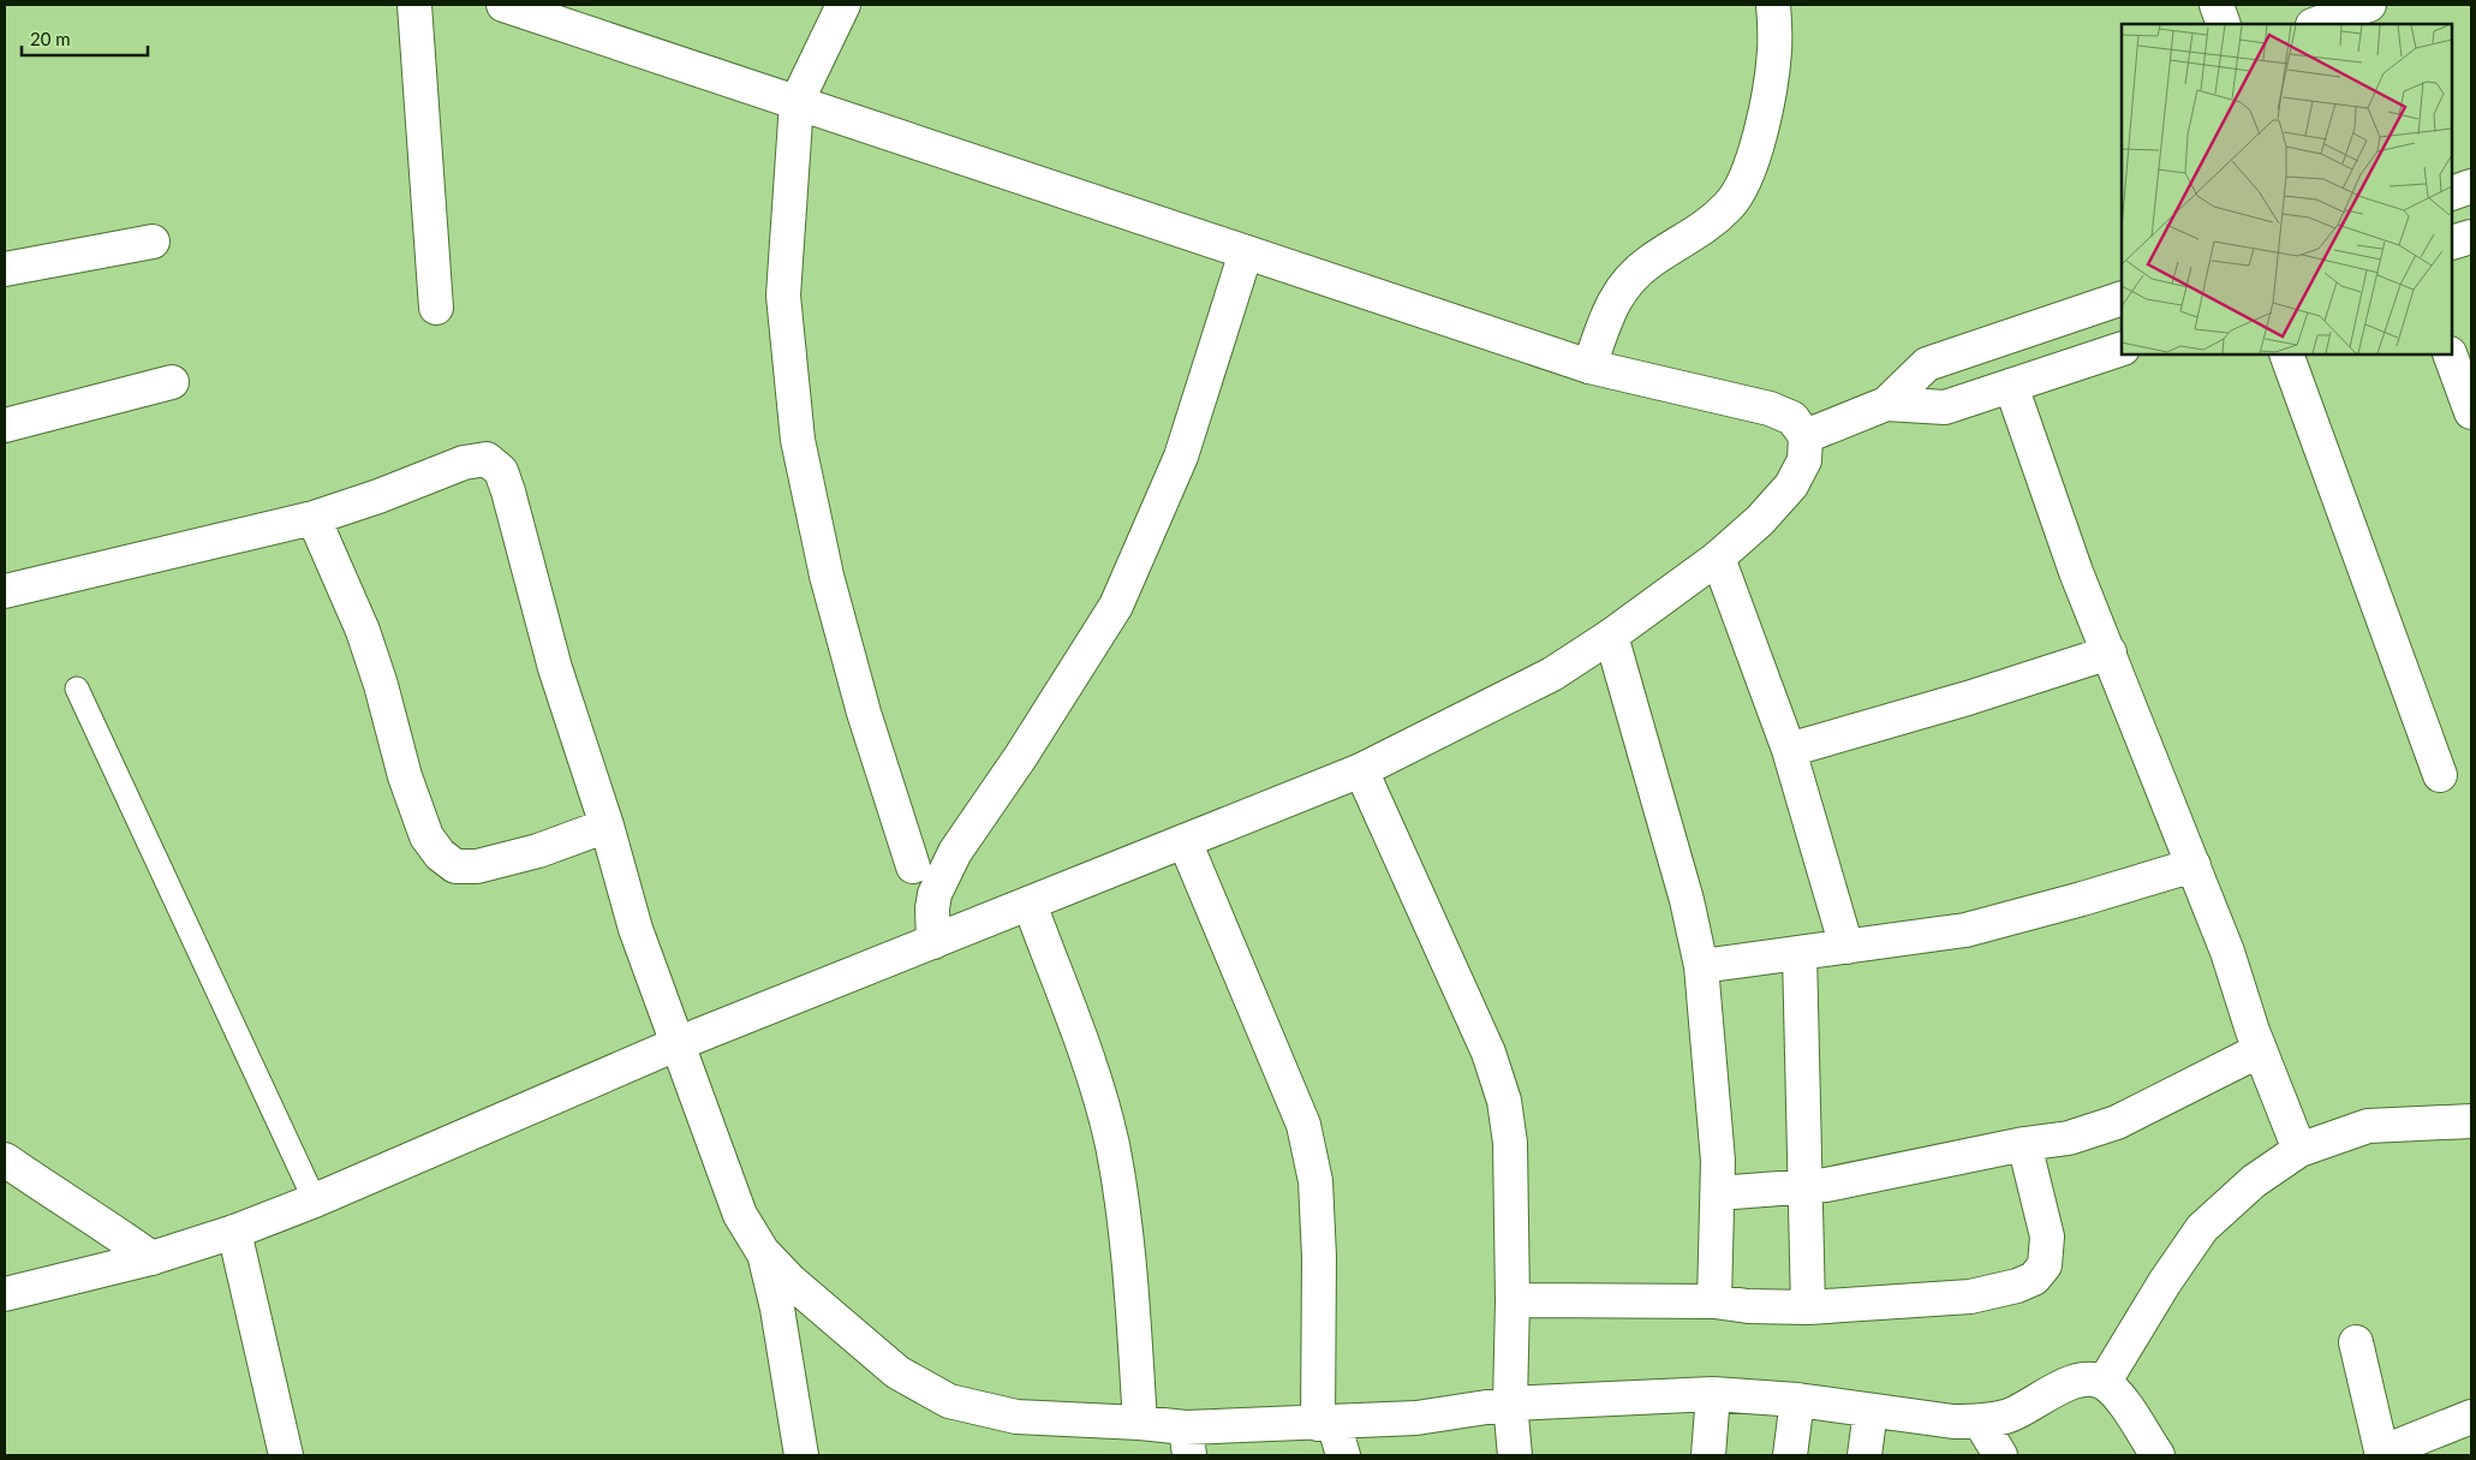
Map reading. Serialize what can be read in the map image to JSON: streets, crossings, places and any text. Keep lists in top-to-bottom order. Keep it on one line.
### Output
{"scale_bar":"20 m"}
